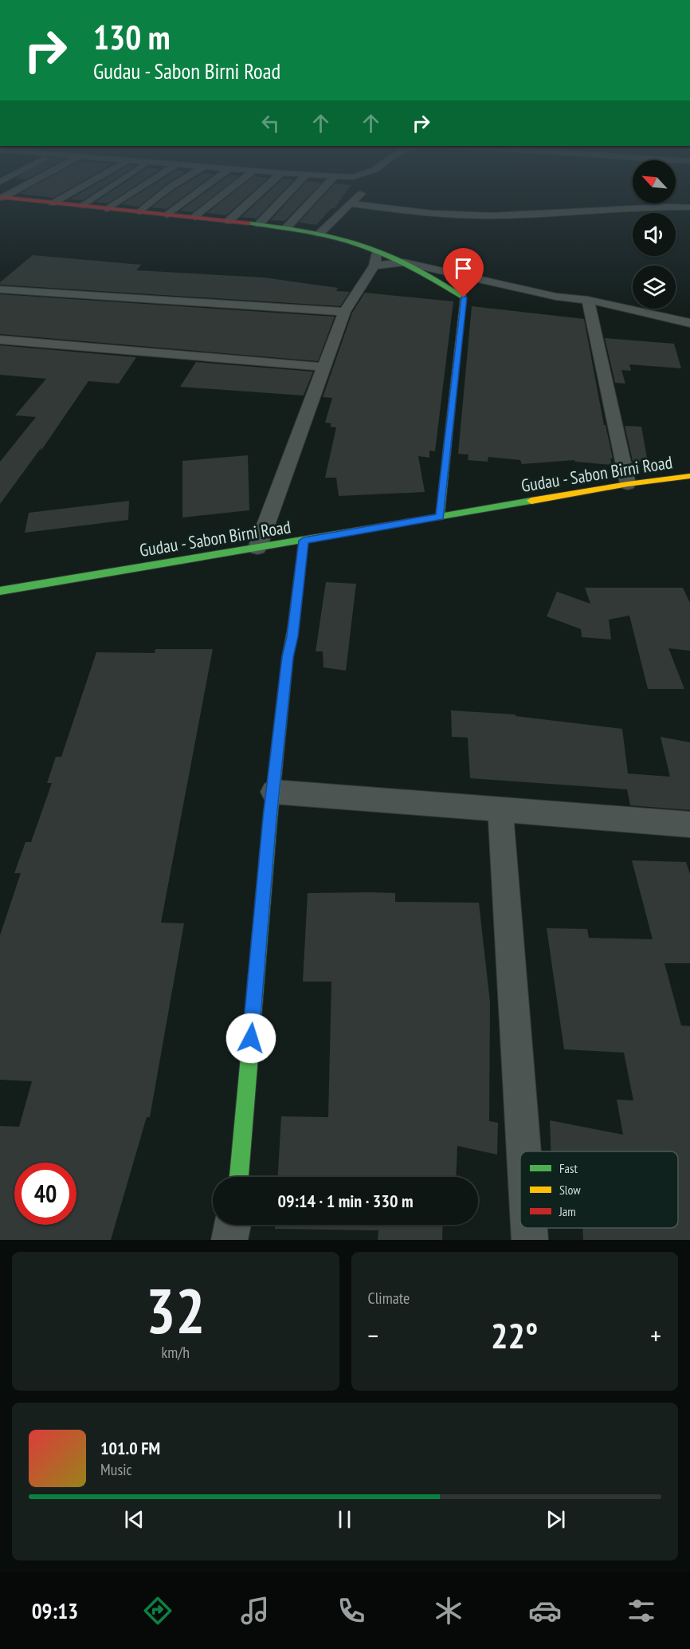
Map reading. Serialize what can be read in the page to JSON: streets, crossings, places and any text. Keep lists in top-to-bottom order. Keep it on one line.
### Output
{"streets":{"street":["Gudau - Sabon Birni Road"]},"legend":["Fast","Slow","Jam"],"north":"top left","page":{"turn":["130 m","Gudau - Sabon Birni Road"],"limit":"40","trip":"09:14 · 1 min · 330 m","tile":[["32","km/h"],"Climate"],"heat":["−","22°","+"],"song":["101.0 FM","Music"],"tabs":"09:13"}}
